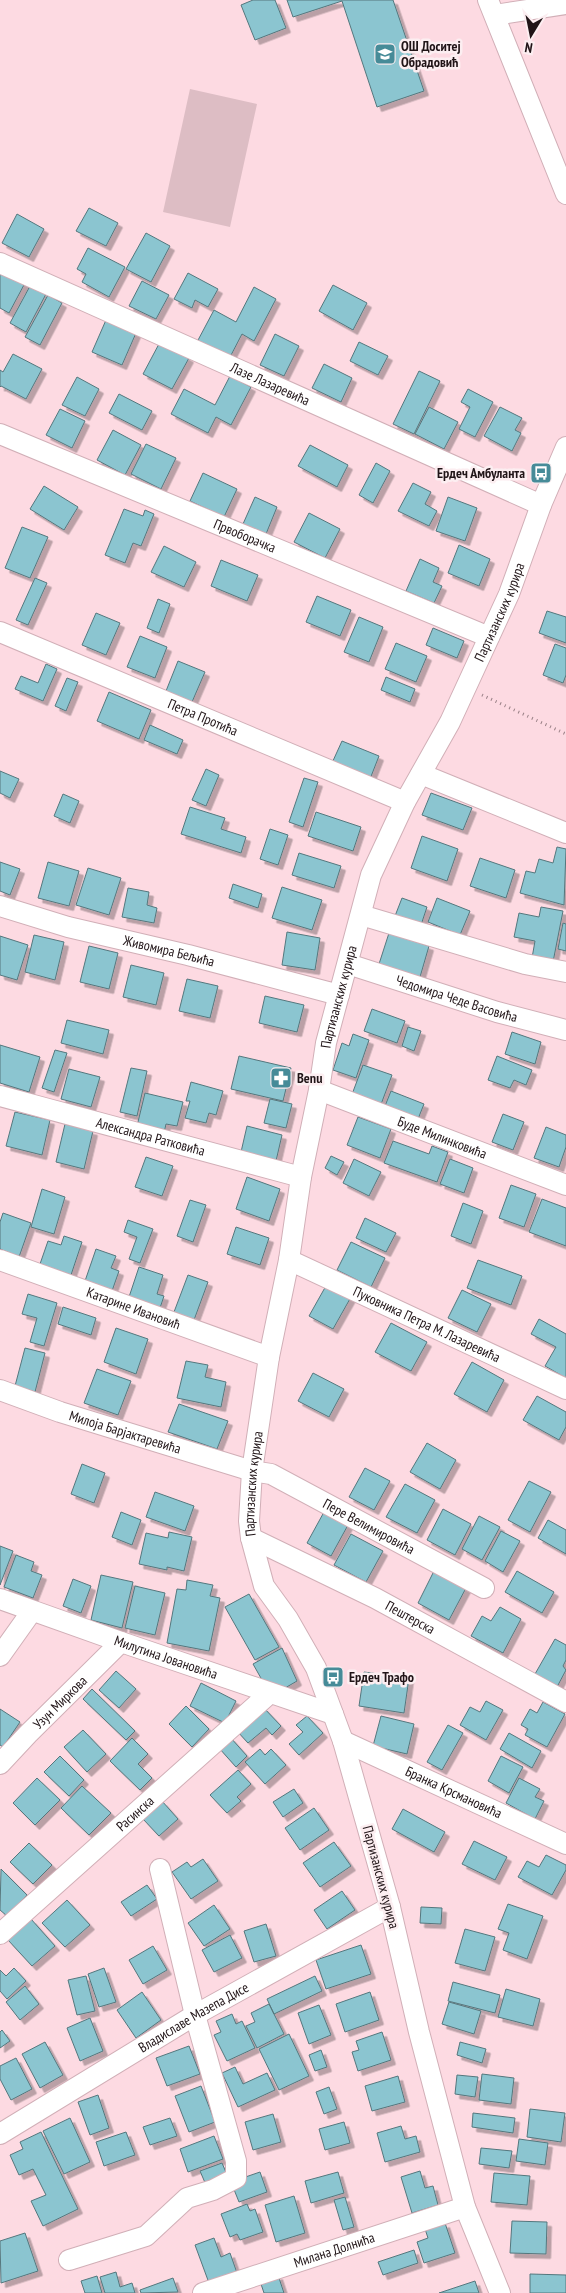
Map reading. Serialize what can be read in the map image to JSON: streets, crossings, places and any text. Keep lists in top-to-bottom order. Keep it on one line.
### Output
{"streets":{"street":["Лазе Лазаревића","Првоборачка","Партизанских курира","Петра Протића","Живомира Бељића","Чедомира Чеде Васовића","Александра Ратковића","Буде Милинковића","Катарине Ивановић","Пуковника Петра М. Лазаревића","Милоја Барјактаревића","Пере Велимировића","Пештерска","Милутина Јовановића","Узун Миркова","Бранка Крсмановића","Расинска","Владиславе Мазепа Дисе","Милана Долнића"]},"crossings":[["Лазе Лазаревића","Партизанских курира"],["Првоборачка","Партизанских курира"],["Партизанских курира","Петра Протића"],["Партизанских курира","Живомира Бељића"],["Партизанских курира","Чедомира Чеде Васовића"],["Партизанских курира","Александра Ратковића"],["Партизанских курира","Буде Милинковића"],["Партизанских курира","Катарине Ивановић"],["Партизанских курира","Пуковника Петра М. Лазаревића"],["Партизанских курира","Милоја Барјактаревића"],["Партизанских курира","Пере Велимировића"],["Партизанских курира","Пештерска"],["Партизанских курира","Милутина Јовановића"],["Партизанских курира","Бранка Крсмановића"],["Партизанских курира","Владиславе Мазепа Дисе"],["Партизанских курира","Милана Долнића"],["Милоја Барјактаревића","Пере Велимировића"],["Милутина Јовановића","Узун Миркова"],["Милутина Јовановића","Расинска"]],"places":{"school or university":["ОШ Доситеј Обрадовић"],"bus stop":["Ердеч Амбуланта","Ердеч Трафо"],"pharmacy":["Benu"]},"north":"bottom"}
